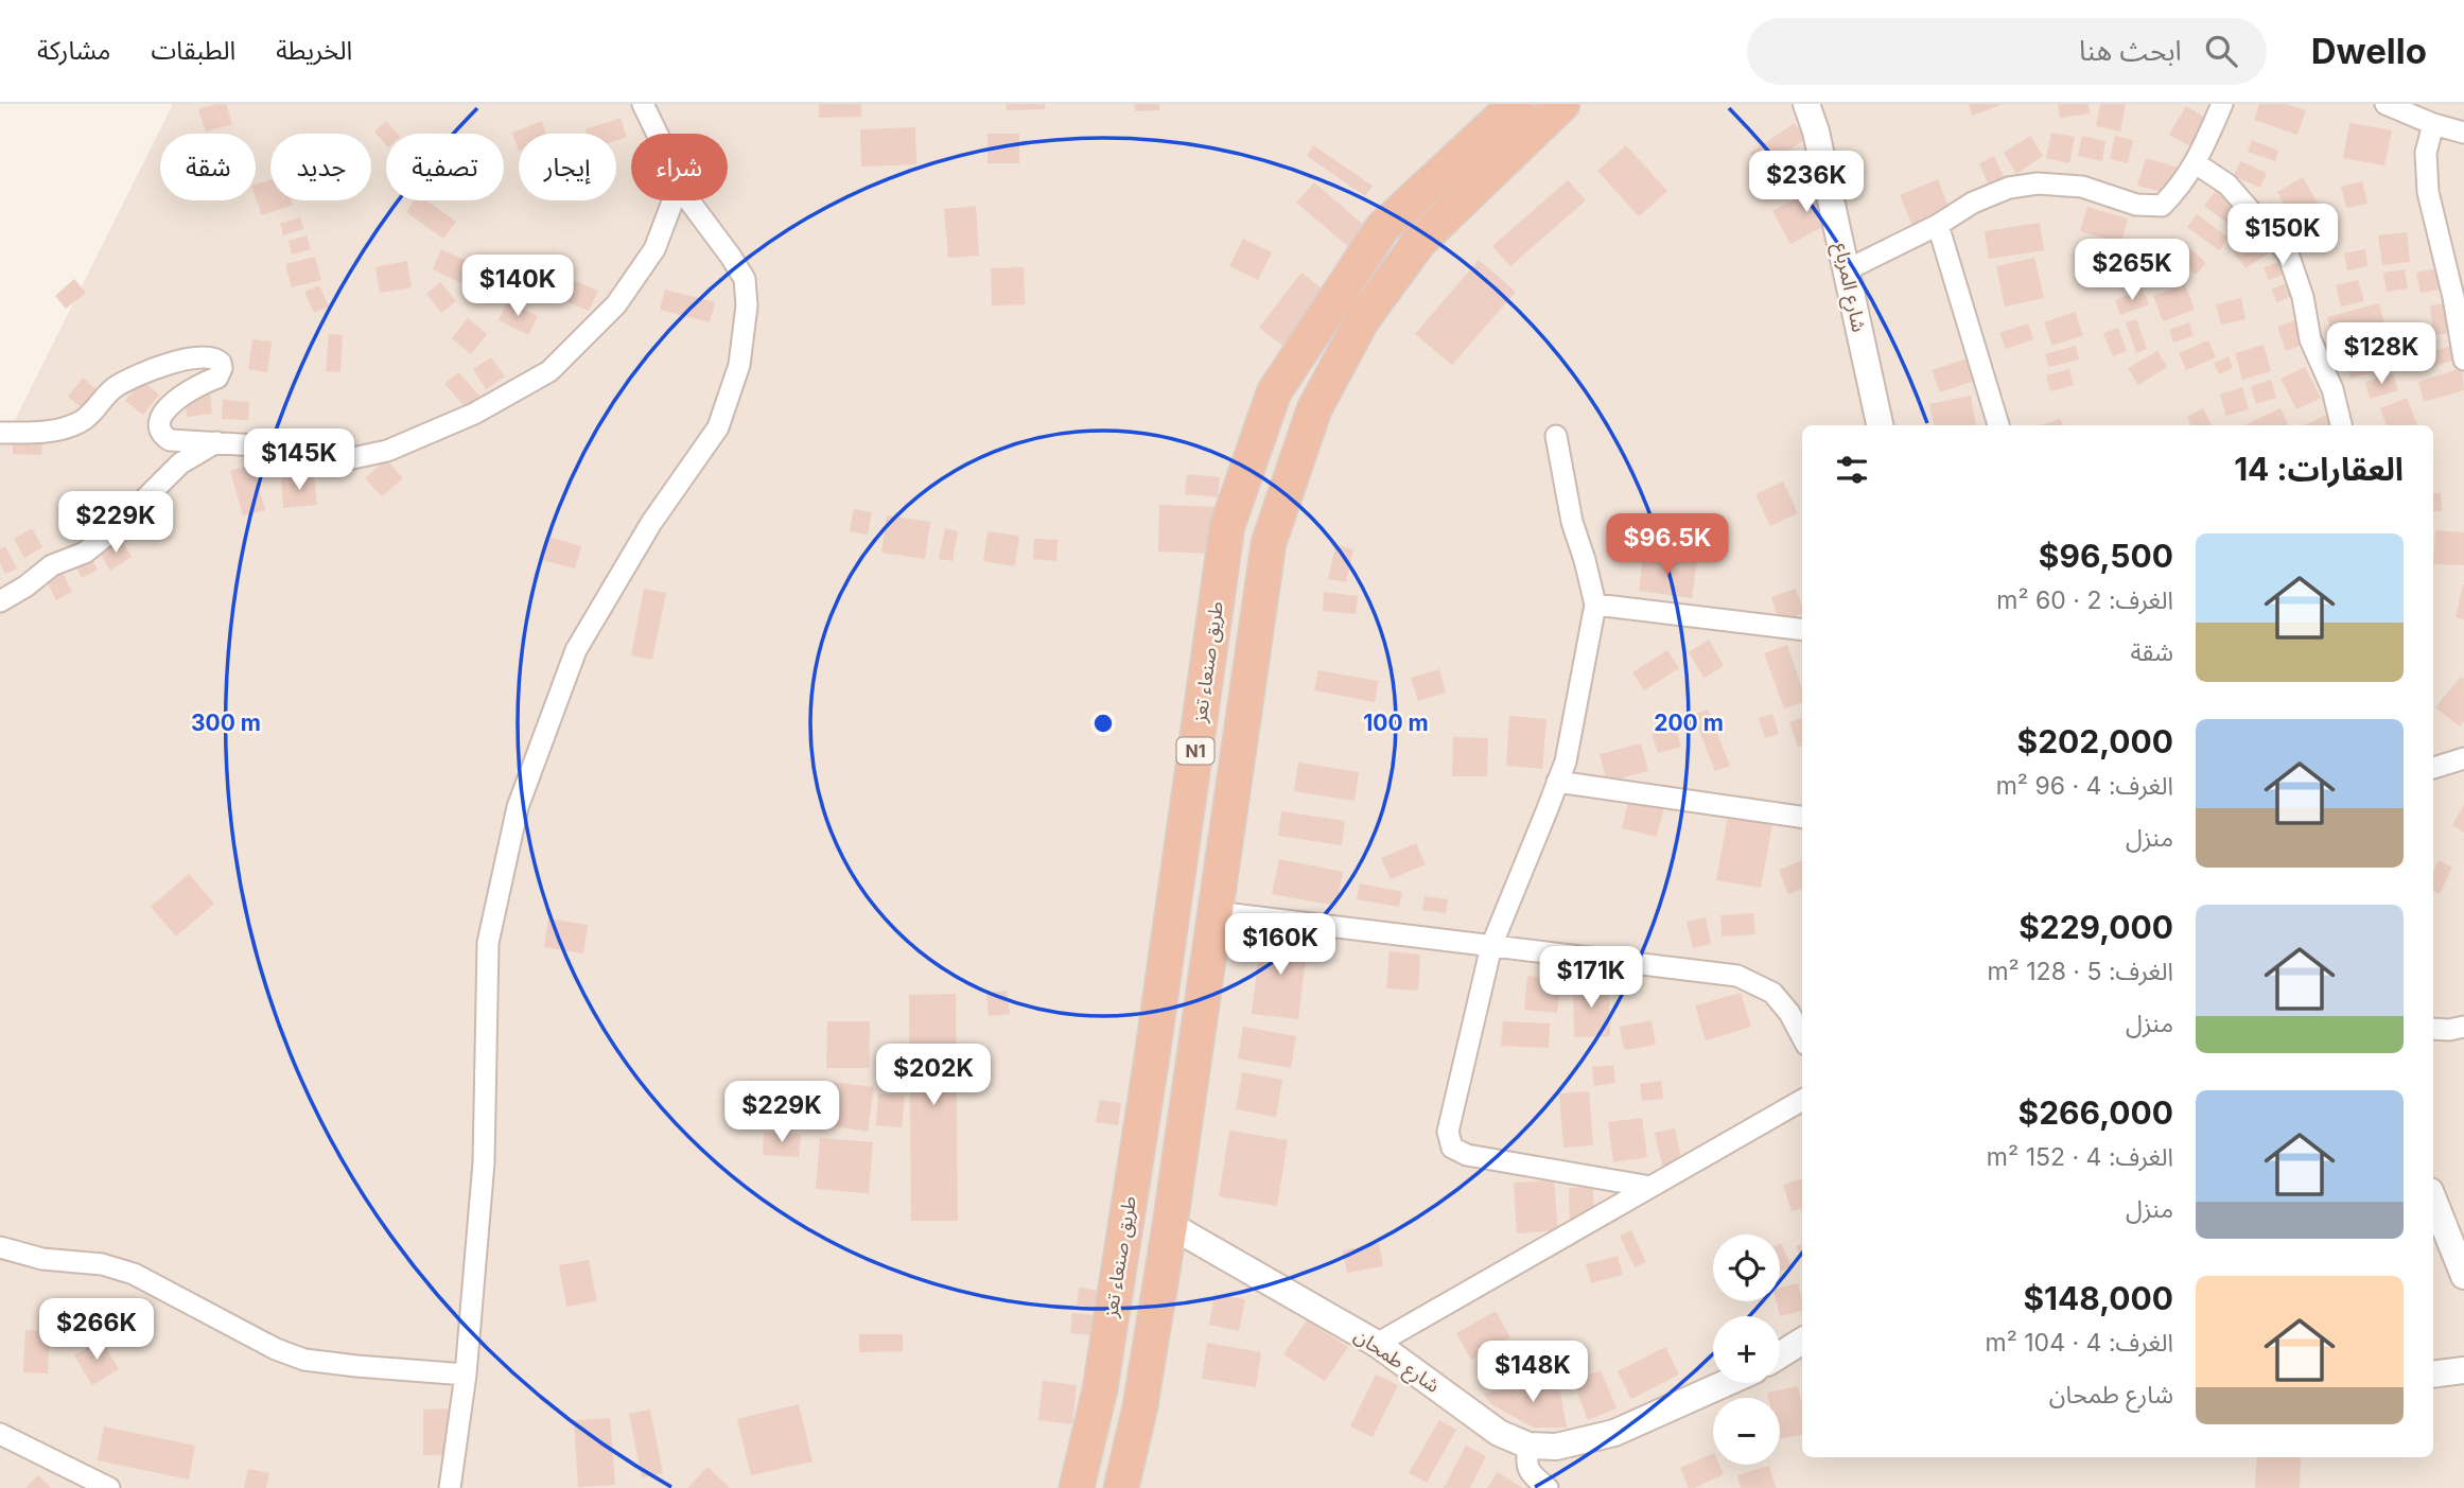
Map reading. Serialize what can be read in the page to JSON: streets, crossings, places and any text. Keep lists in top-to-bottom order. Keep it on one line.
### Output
{"streets":{"highway":["طريق صنعاء تعز","N1"],"street":["شارع المرباع","شارع طمحان"]},"crossings":[["N1","شارع طمحان"]],"page":{"header":"Dwello","search":"ابحث هنا","nav":["الخريطة","الطبقات","مشاركة"],"chip":["شراء","إيجار","تصفية","جديد","شقة"],"price":["$236K","$150K","$265K","$140K","$128K","$145K","$229K","$96.5K","$160K","$171K","$202K","$229K","$266K","$148K"],"heading":"العقارات: 14","list":[{"name":"$96,500","note":"الغرف: 2 · 60 m² · شقة"},{"name":"$202,000","note":"الغرف: 4 · 96 m² · منزل"},{"name":"$229,000","note":"الغرف: 5 · 128 m² · منزل"},{"name":"$266,000","note":"الغرف: 4 · 152 m² · منزل"},{"name":"$148,000","note":"الغرف: 4 · 104 m² · شارع طمحان"}],"map_buttons":["+","−"]},"rings":["100 m","200 m","300 m"]}
